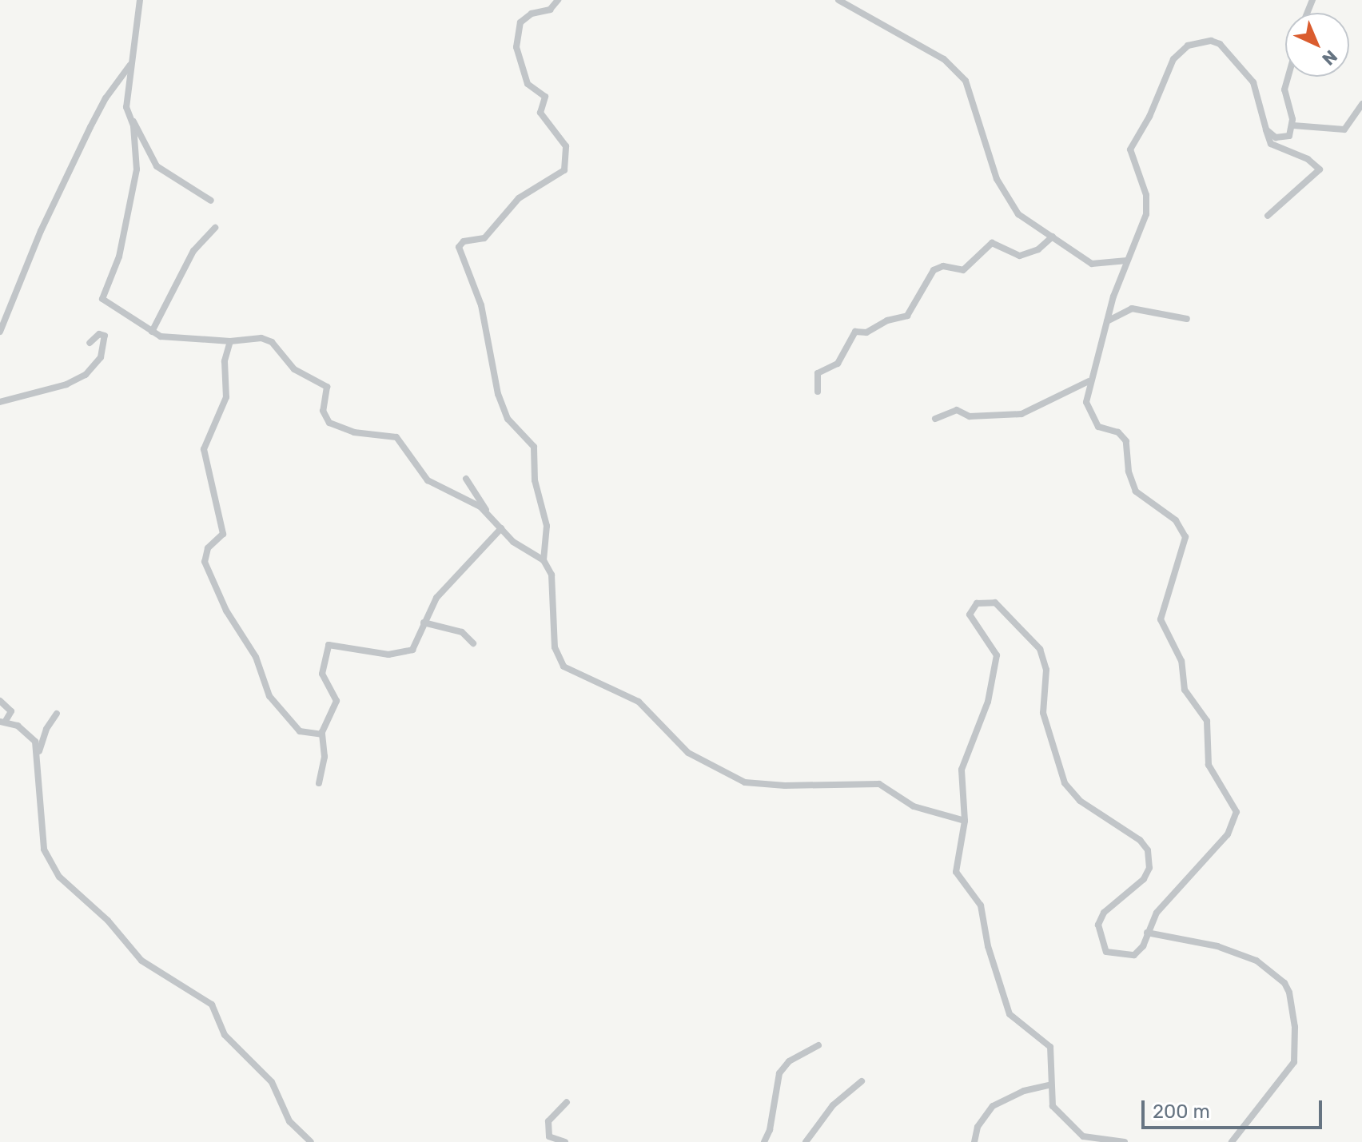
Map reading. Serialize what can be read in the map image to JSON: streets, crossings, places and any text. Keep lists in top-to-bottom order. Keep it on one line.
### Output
{"scale_bar":"200 m","north":"bottom right"}
